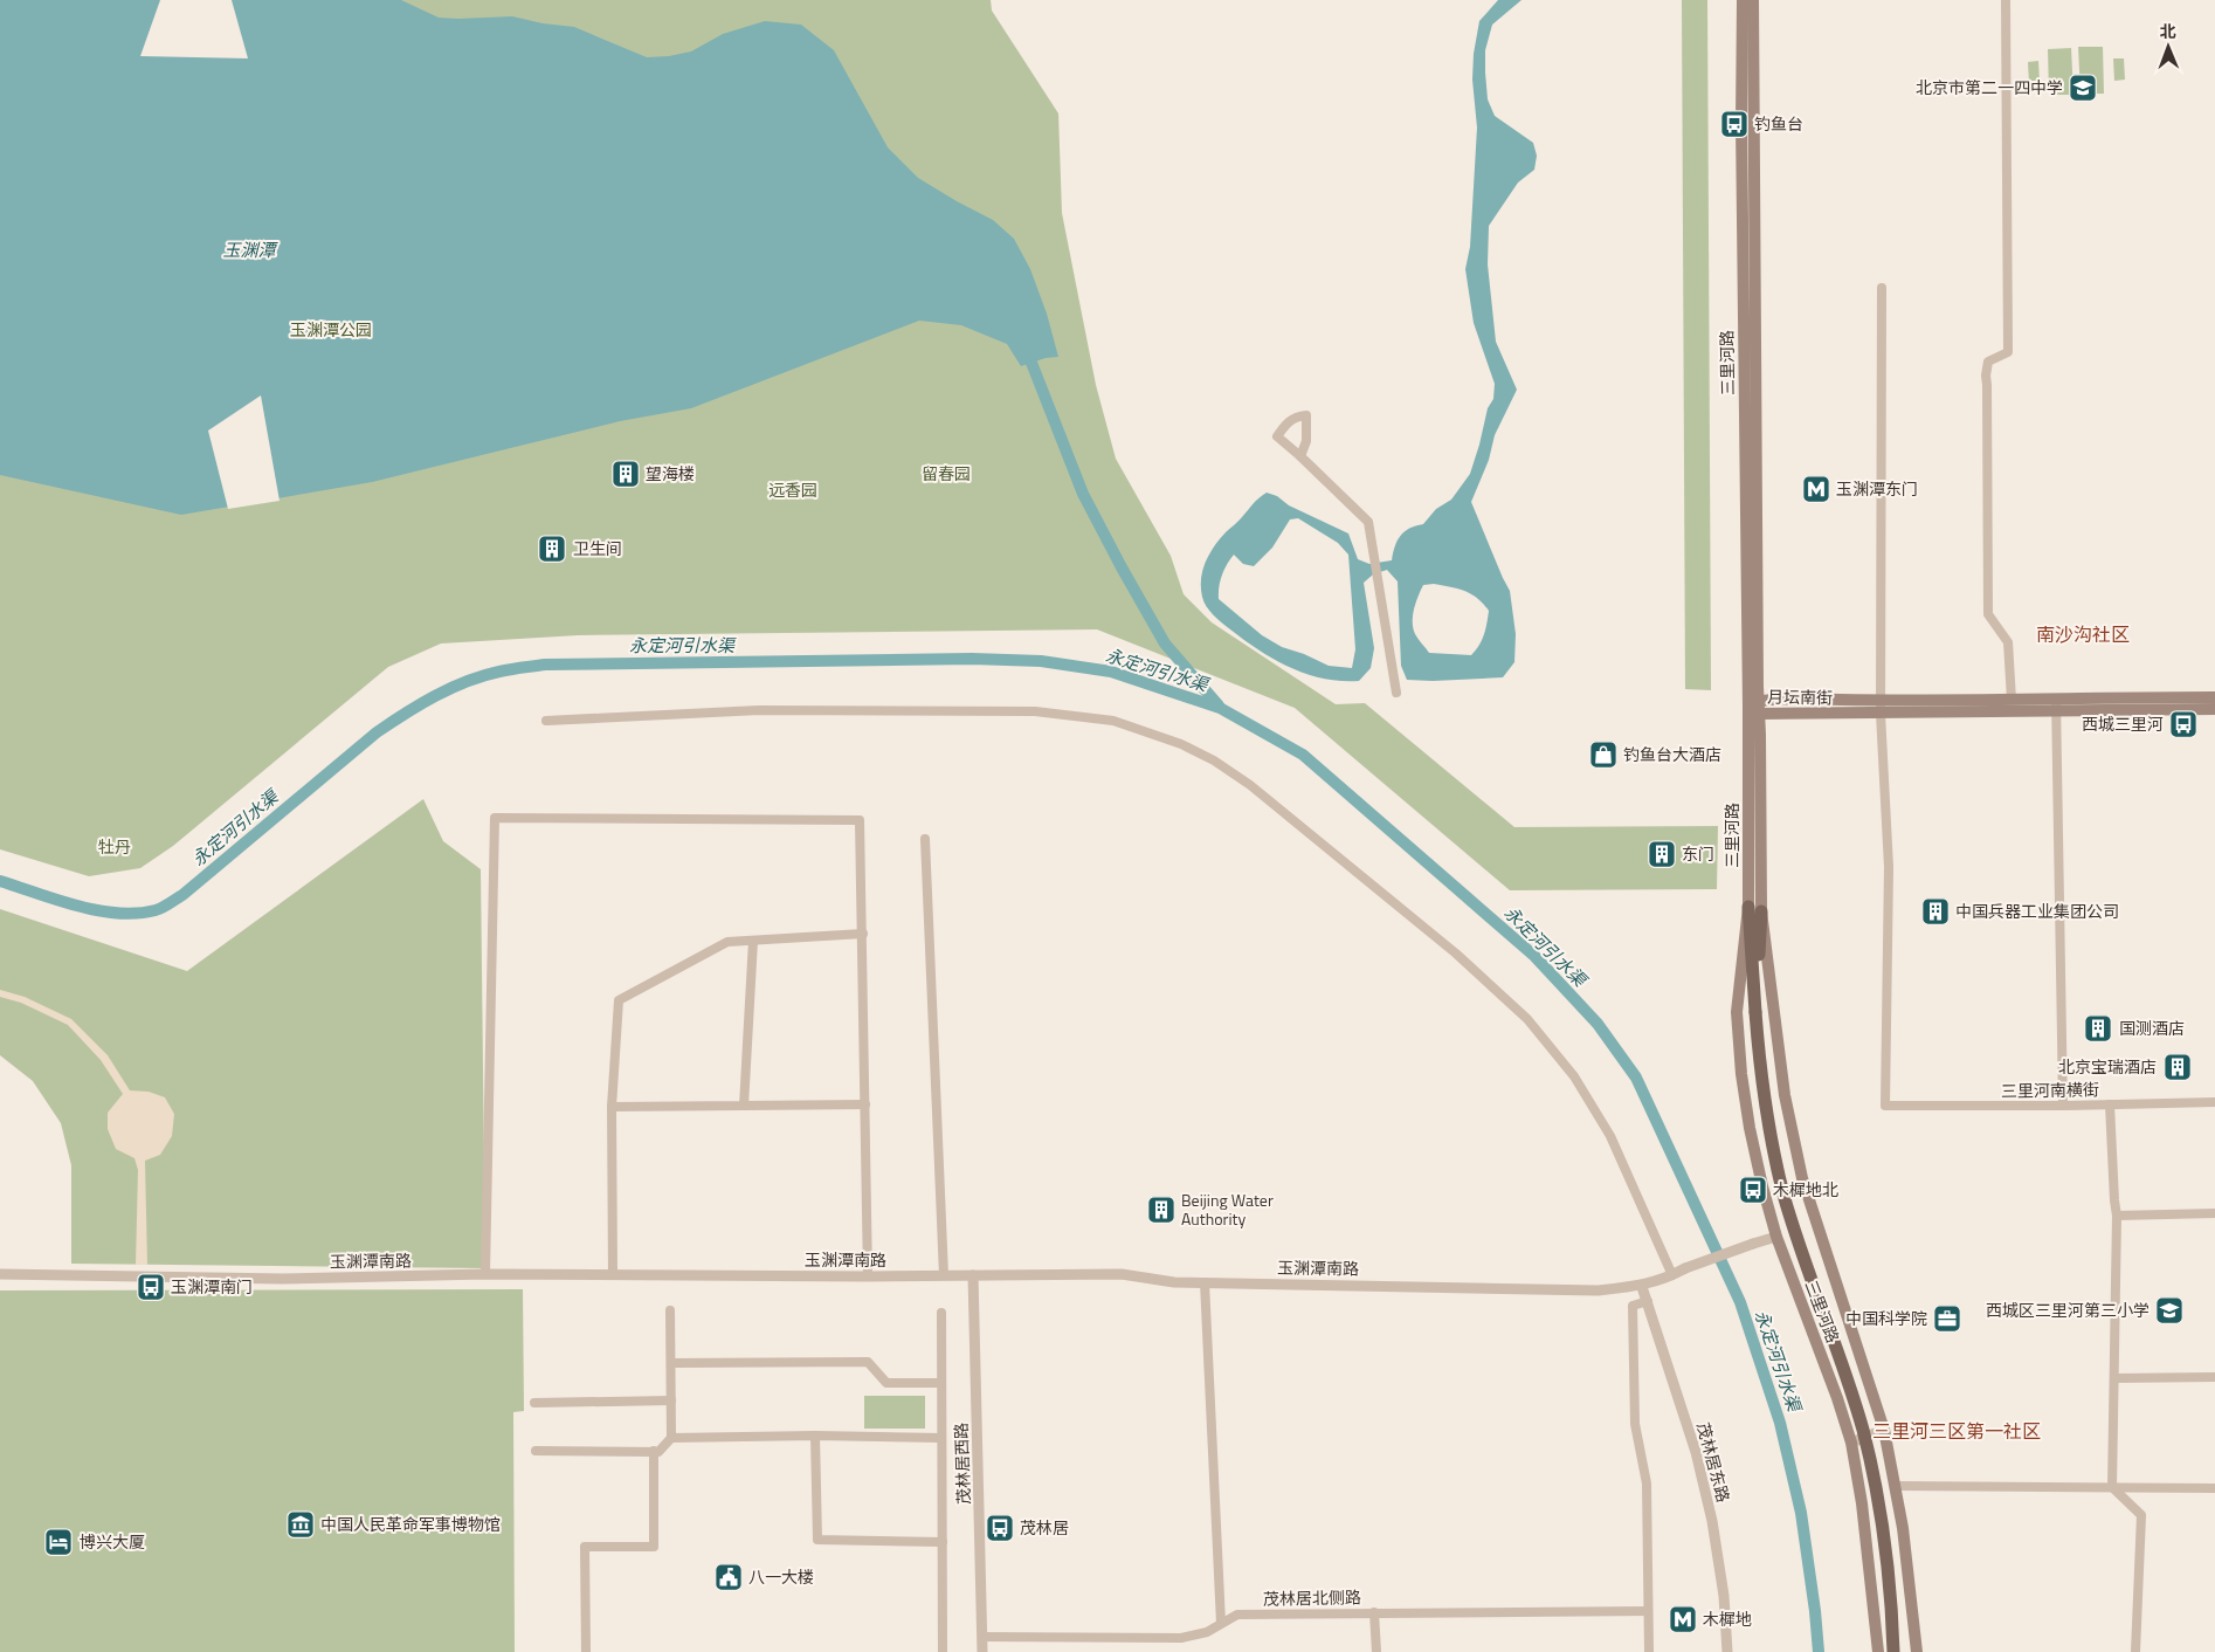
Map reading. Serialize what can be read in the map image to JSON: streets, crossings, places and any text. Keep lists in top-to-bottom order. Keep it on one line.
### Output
{"streets":{"main road":["三里河路","月坛南街"],"street":["三里河南横街","玉渊潭南路","茂林居东路","茂林居西路","茂林居北侧路"]},"crossings":[["三里河路","月坛南街"],["三里河路","玉渊潭南路"],["月坛南街","三里河南横街"],["玉渊潭南路","茂林居东路"],["玉渊潭南路","茂林居西路"],["茂林居西路","茂林居北侧路"]],"districts":["南沙沟社区","三里河三区第一社区"],"water":["玉渊潭","永定河引水渠"],"parks":["玉渊潭公园","留春园","远香园","牡丹"],"places":{"school or university":["北京市第二一四中学","西城区三里河第三小学"],"bus stop":["钓鱼台","西城三里河","木樨地北","玉渊潭南门","茂林居"],"building":["望海楼","卫生间","东门","中国兵器工业集团公司","国测酒店","北京宝瑞酒店","Beijing Water Authority"],"metro station":["玉渊潭东门","木樨地"],"shop":["钓鱼台大酒店"],"office":["中国科学院"],"museum":["中国人民革命军事博物馆"],"hotel":["博兴大厦"],"public building":["八一大楼"]},"north":"top"}
